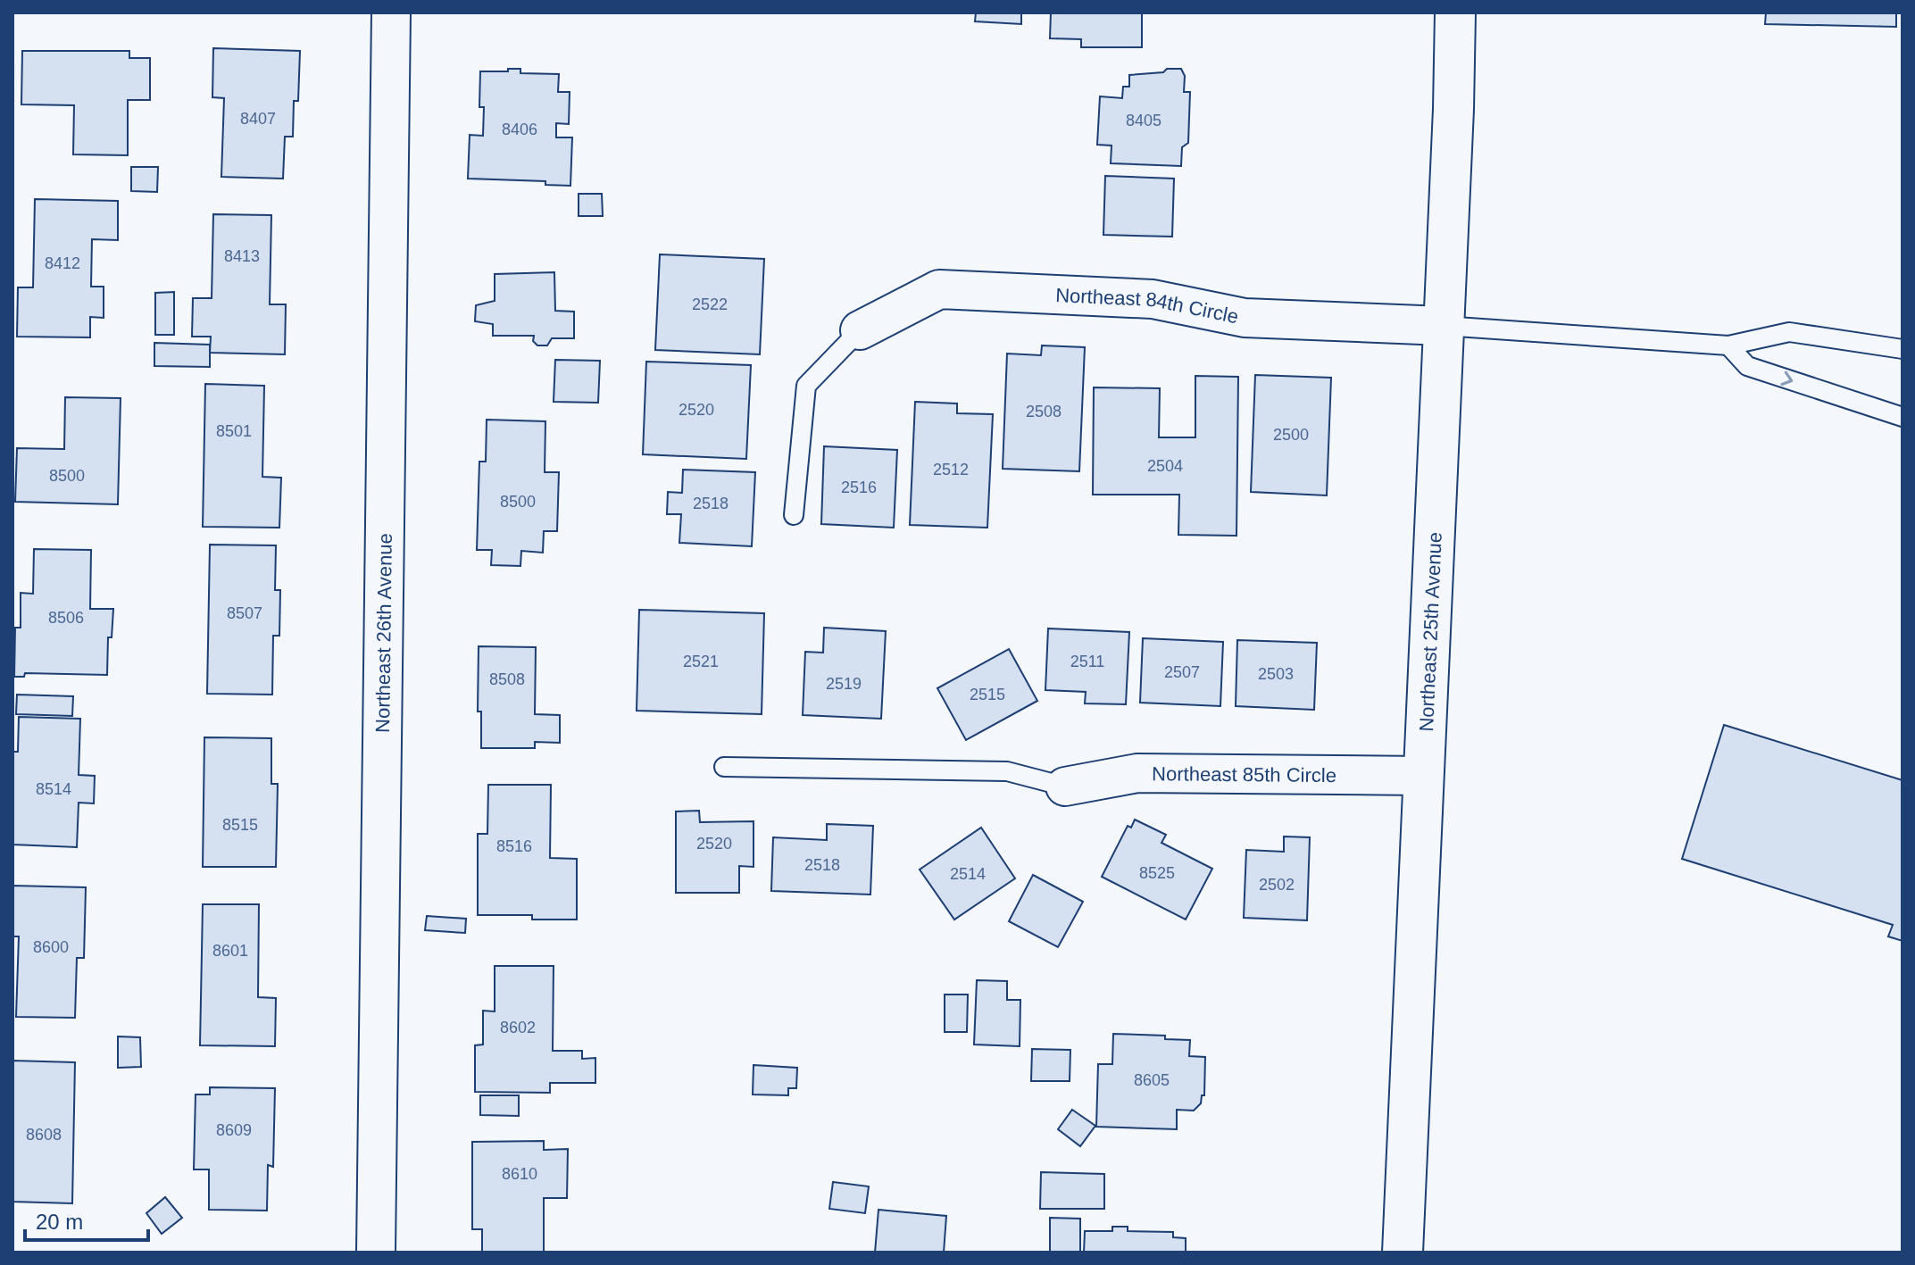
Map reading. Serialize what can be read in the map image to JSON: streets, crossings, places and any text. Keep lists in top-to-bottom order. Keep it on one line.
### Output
{"streets":{"street":["Northeast 84th Circle","Northeast 26th Avenue","Northeast 25th Avenue","Northeast 85th Circle"]},"crossings":[["Northeast 84th Circle","Northeast 25th Avenue"],["Northeast 25th Avenue","Northeast 85th Circle"]],"house_numbers":["8407","8405","8406","8413","8412","2522","2520","2508","8501","2500","2504","2512","8500","2516","8500","2518","8507","8506","2521","2511","2507","2503","8508","2519","2515","8514","8515","2520","8516","2518","8525","2514","2502","8600","8601","8602","8605","8609","8608","8610"],"scale_bar":"20 m"}
